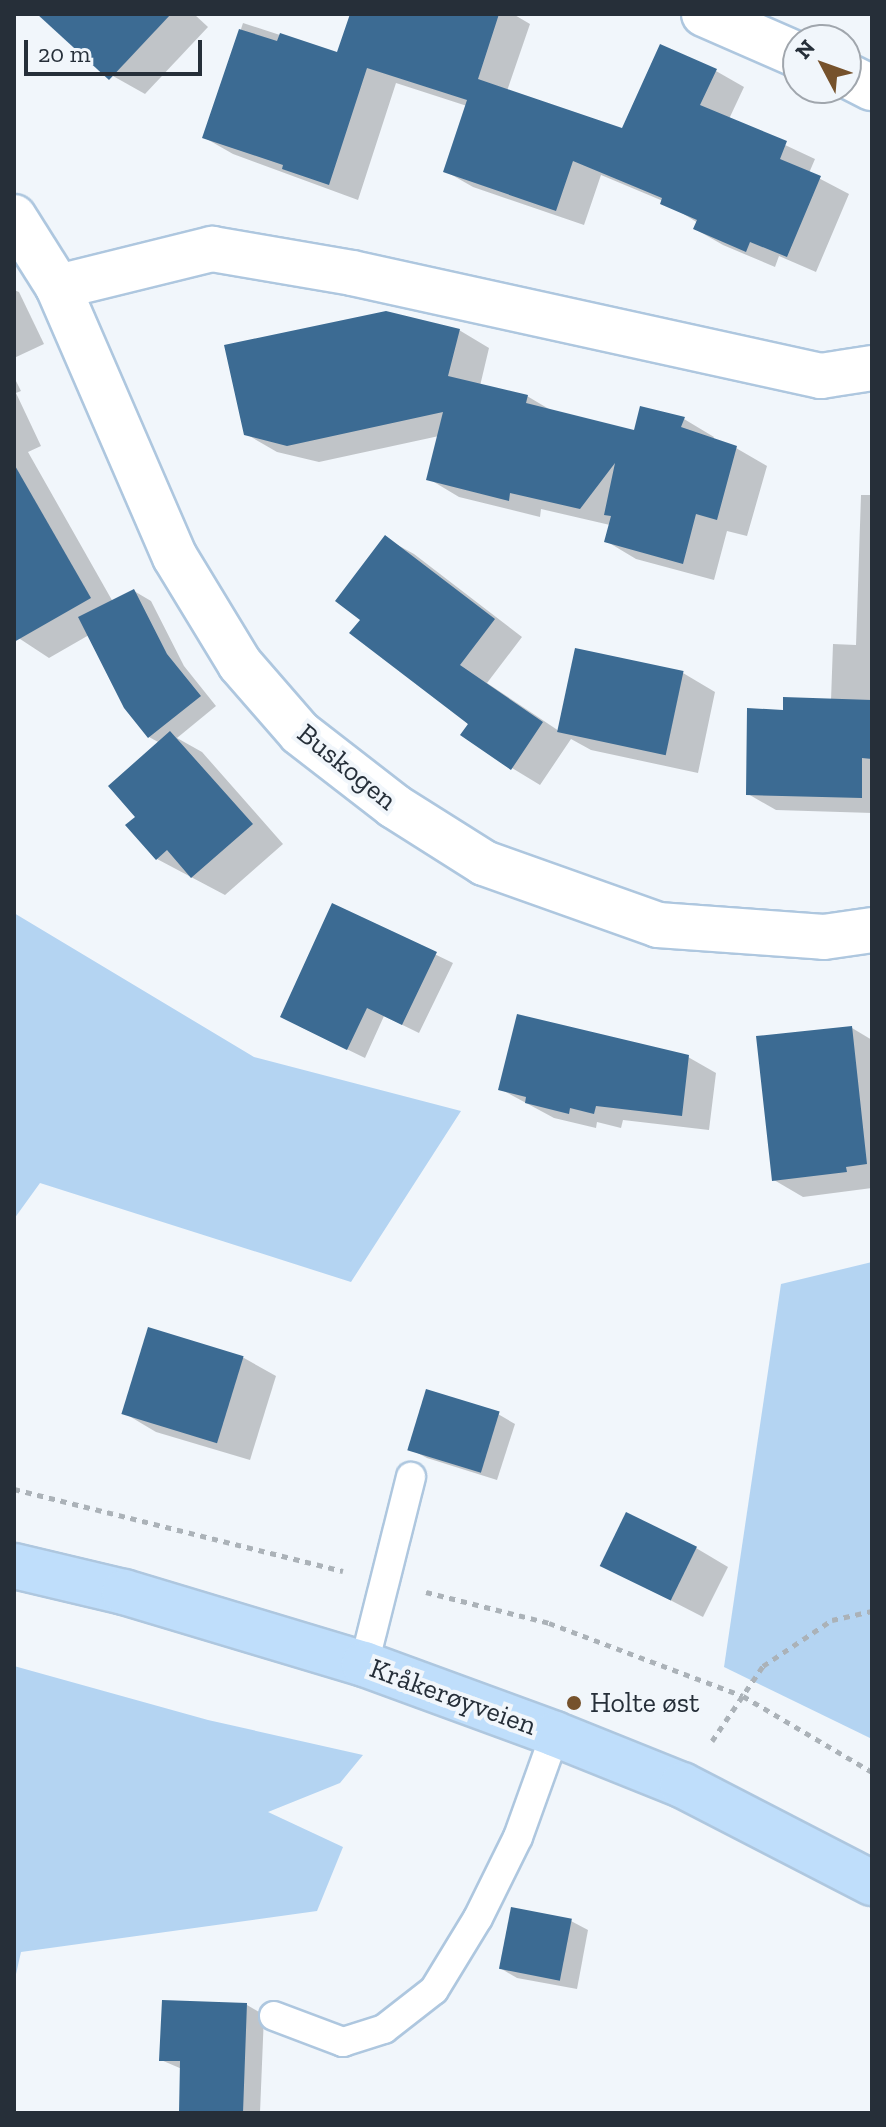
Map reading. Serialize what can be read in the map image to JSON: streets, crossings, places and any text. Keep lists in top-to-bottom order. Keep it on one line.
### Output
{"streets":{"main road":["Kråkerøyveien"],"street":["Buskogen"]},"places":["Holte øst"],"scale_bar":"20 m","north":"top left"}
